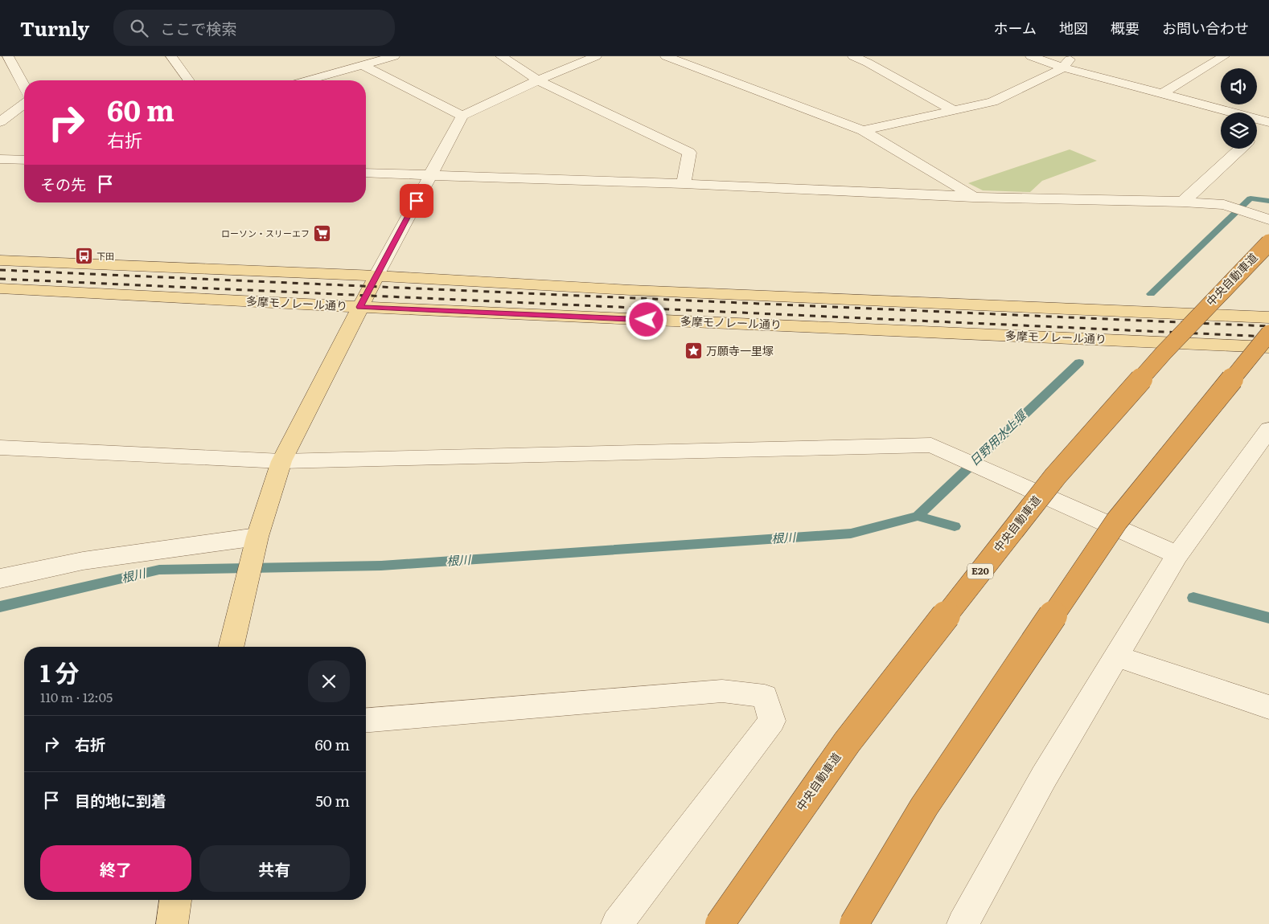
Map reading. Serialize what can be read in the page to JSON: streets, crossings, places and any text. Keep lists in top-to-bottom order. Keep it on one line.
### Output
{"streets":{"highway":["中央自動車道","E20"],"main road":["多摩モノレール通り"]},"water":["日野用水上堰","根川"],"places":{"supermarket":["ローソン・スリーエフ"],"bus stop":["下田"],"place":["万願寺一里塚"]},"page":{"header":"Turnly","search":"ここで検索","nav":["ホーム","地図","概要","お問い合わせ"],"turn":["60 m","右折"],"then":"その先","heading":["1 分","110 m · 12:05"],"list":[{"name":"右折","value":"60 m"},{"name":"目的地に到着","value":"50 m"}],"buttons":["終了","共有"]}}
